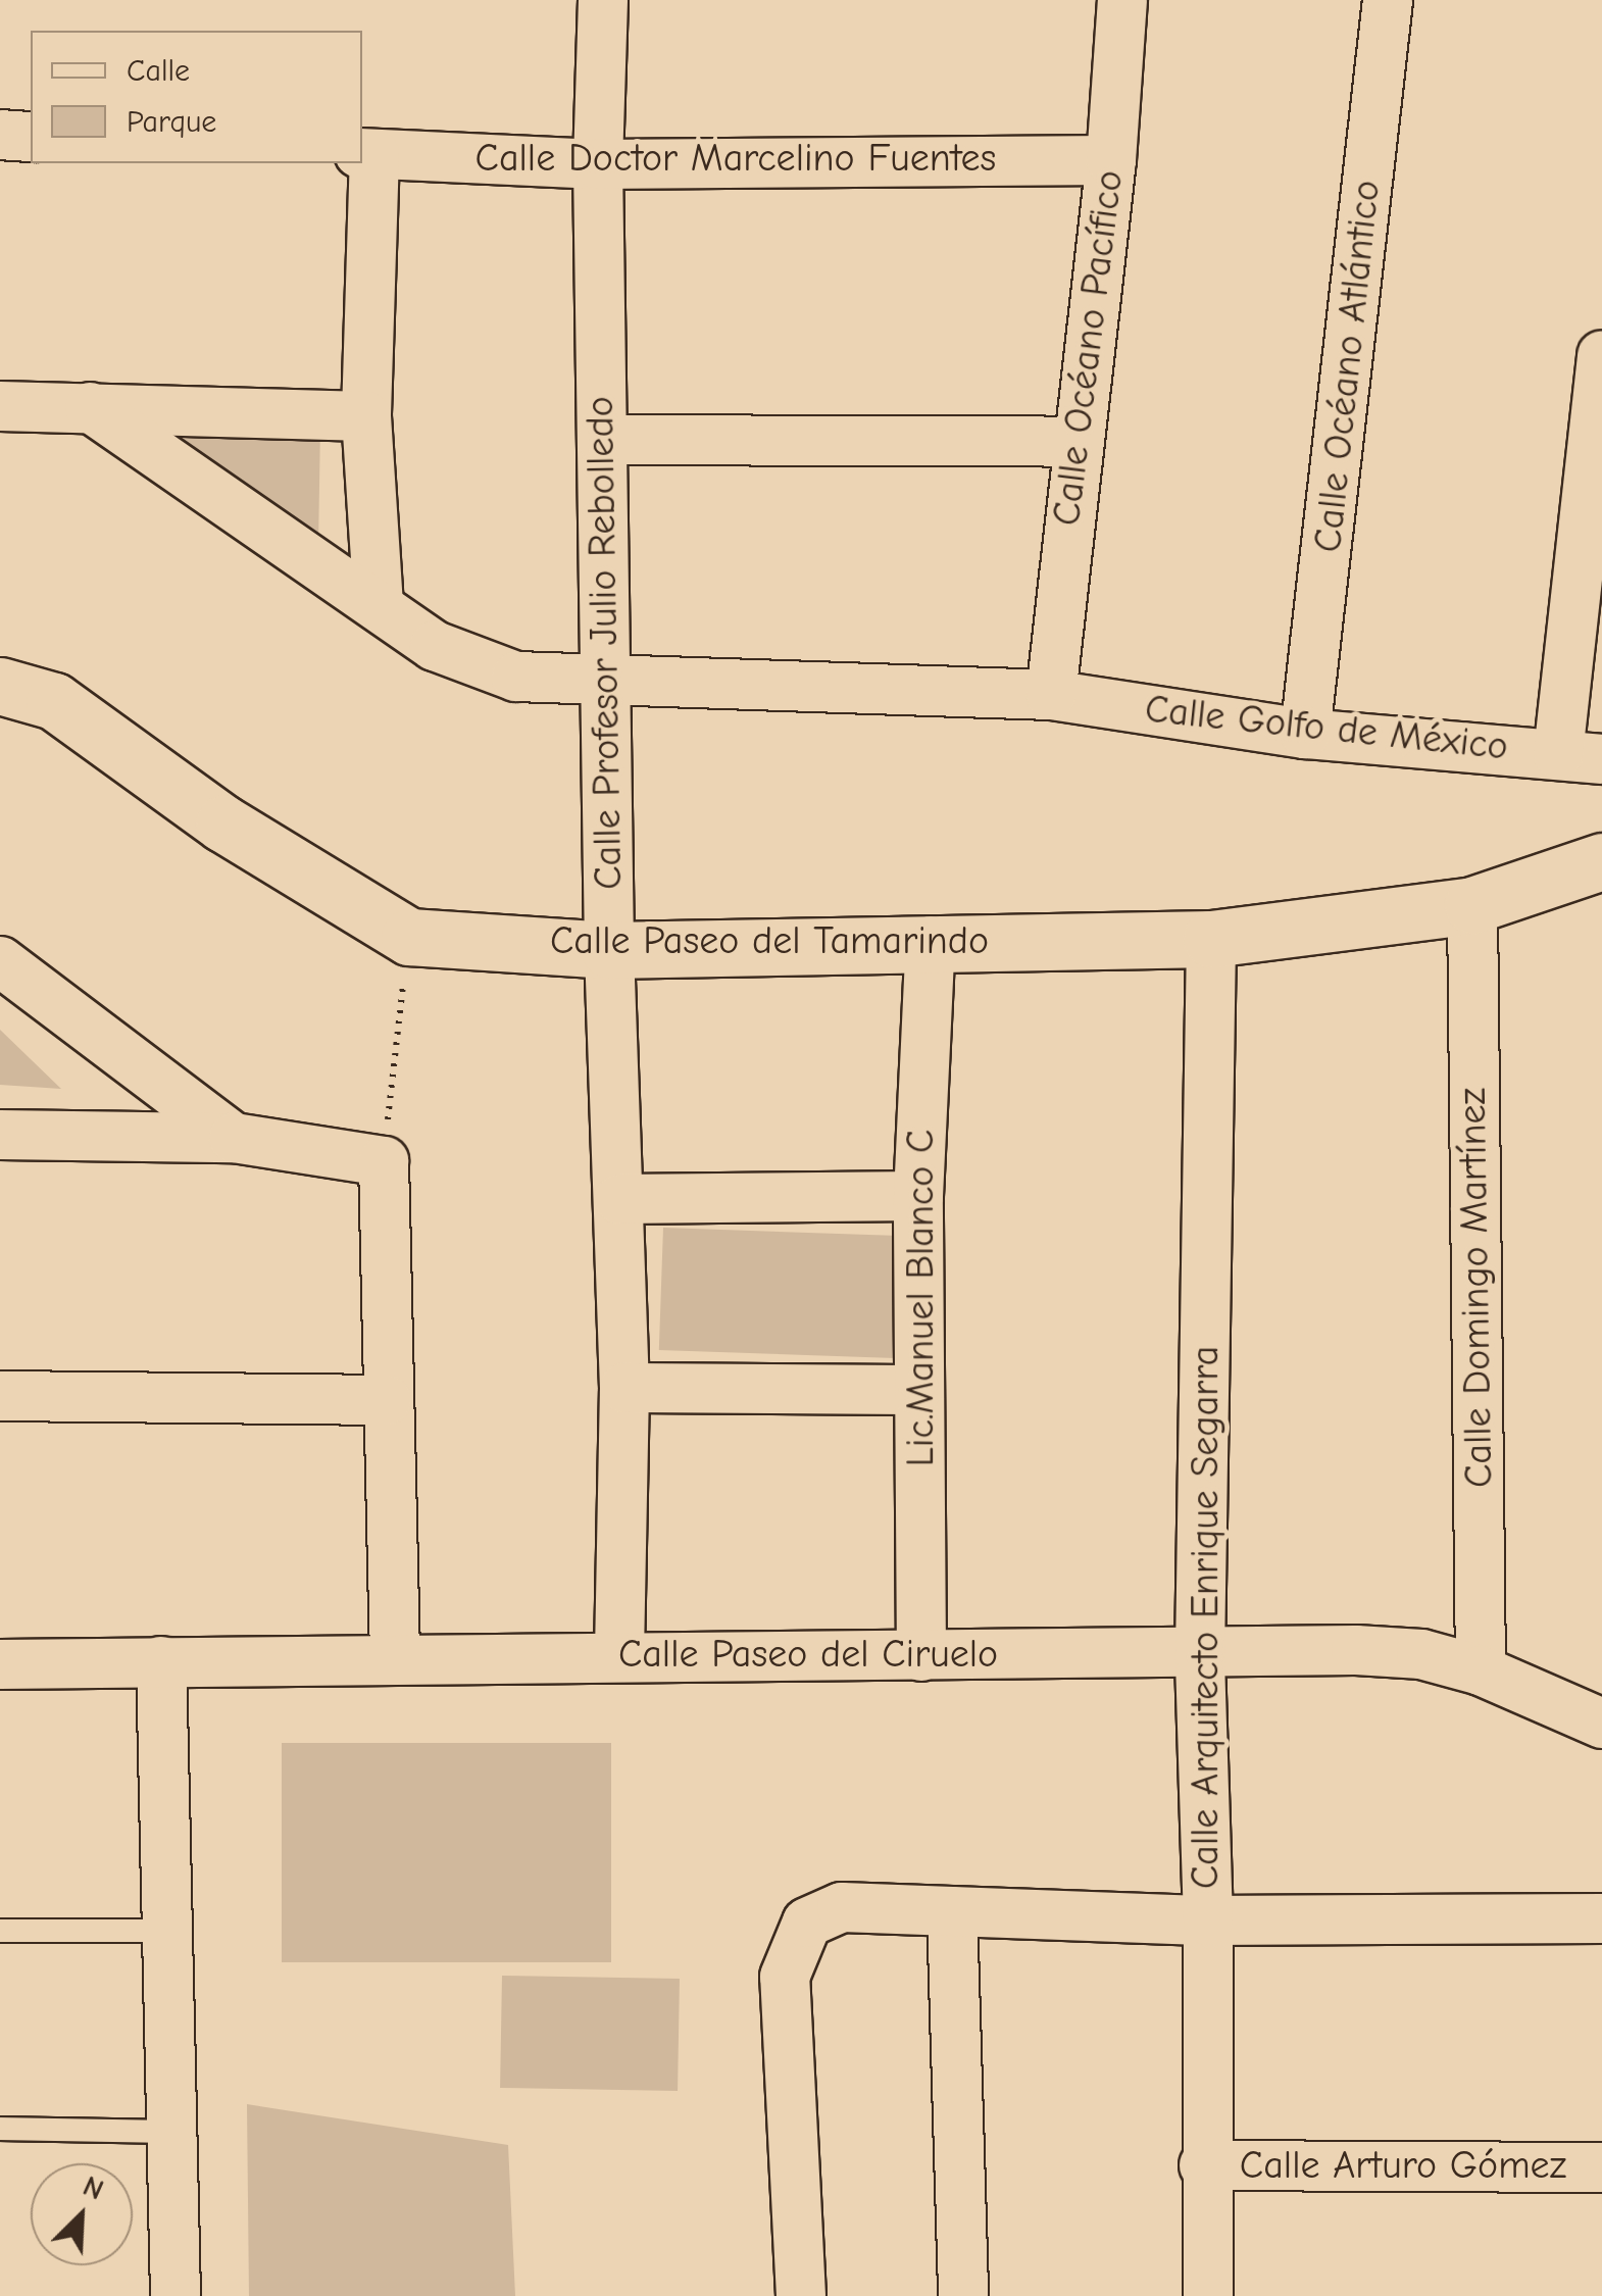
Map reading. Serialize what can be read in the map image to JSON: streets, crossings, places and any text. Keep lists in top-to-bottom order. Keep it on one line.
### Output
{"streets":{"street":["Calle Doctor Marcelino Fuentes","Calle Océano Pacífico","Calle Océano Atlántico","Calle Profesor Julio Rebolledo","Calle Golfo de México","Calle Paseo del Tamarindo","Calle Domingo Martínez","Lic.Manuel Blanco C","Calle Arquitecto Enrique Segarra","Calle Paseo del Ciruelo","Calle Arturo Gómez"]},"crossings":[["Calle Doctor Marcelino Fuentes","Calle Océano Pacífico"],["Calle Doctor Marcelino Fuentes","Calle Profesor Julio Rebolledo"],["Calle Océano Pacífico","Calle Golfo de México"],["Calle Océano Atlántico","Calle Golfo de México"],["Calle Profesor Julio Rebolledo","Calle Golfo de México"],["Calle Profesor Julio Rebolledo","Calle Paseo del Tamarindo"],["Calle Profesor Julio Rebolledo","Calle Paseo del Ciruelo"],["Calle Paseo del Tamarindo","Calle Domingo Martínez"],["Calle Paseo del Tamarindo","Lic.Manuel Blanco C"],["Calle Paseo del Tamarindo","Calle Arquitecto Enrique Segarra"],["Calle Domingo Martínez","Calle Paseo del Ciruelo"],["Lic.Manuel Blanco C","Calle Paseo del Ciruelo"],["Calle Arquitecto Enrique Segarra","Calle Paseo del Ciruelo"],["Calle Arquitecto Enrique Segarra","Calle Arturo Gómez"]],"legend":["Calle","Parque"],"north":"top right"}
